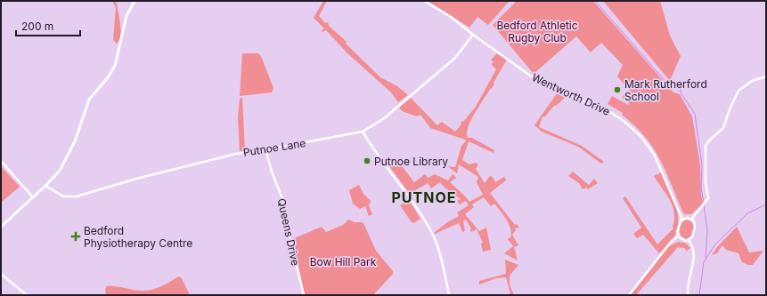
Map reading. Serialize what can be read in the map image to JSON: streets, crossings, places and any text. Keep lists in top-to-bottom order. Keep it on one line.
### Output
{"streets":{"street":["Wentworth Drive","Putnoe Lane","Queens Drive"]},"crossings":[["Wentworth Drive","Putnoe Lane"],["Putnoe Lane","Queens Drive"]],"districts":["PUTNOE"],"parks":["Bedford Athletic Rugby Club","Bow Hill Park"],"places":{"other":["Mark Rutherford School","Putnoe Library"],"health":["Bedford Physiotherapy Centre"]},"scale_bar":"200 m"}
